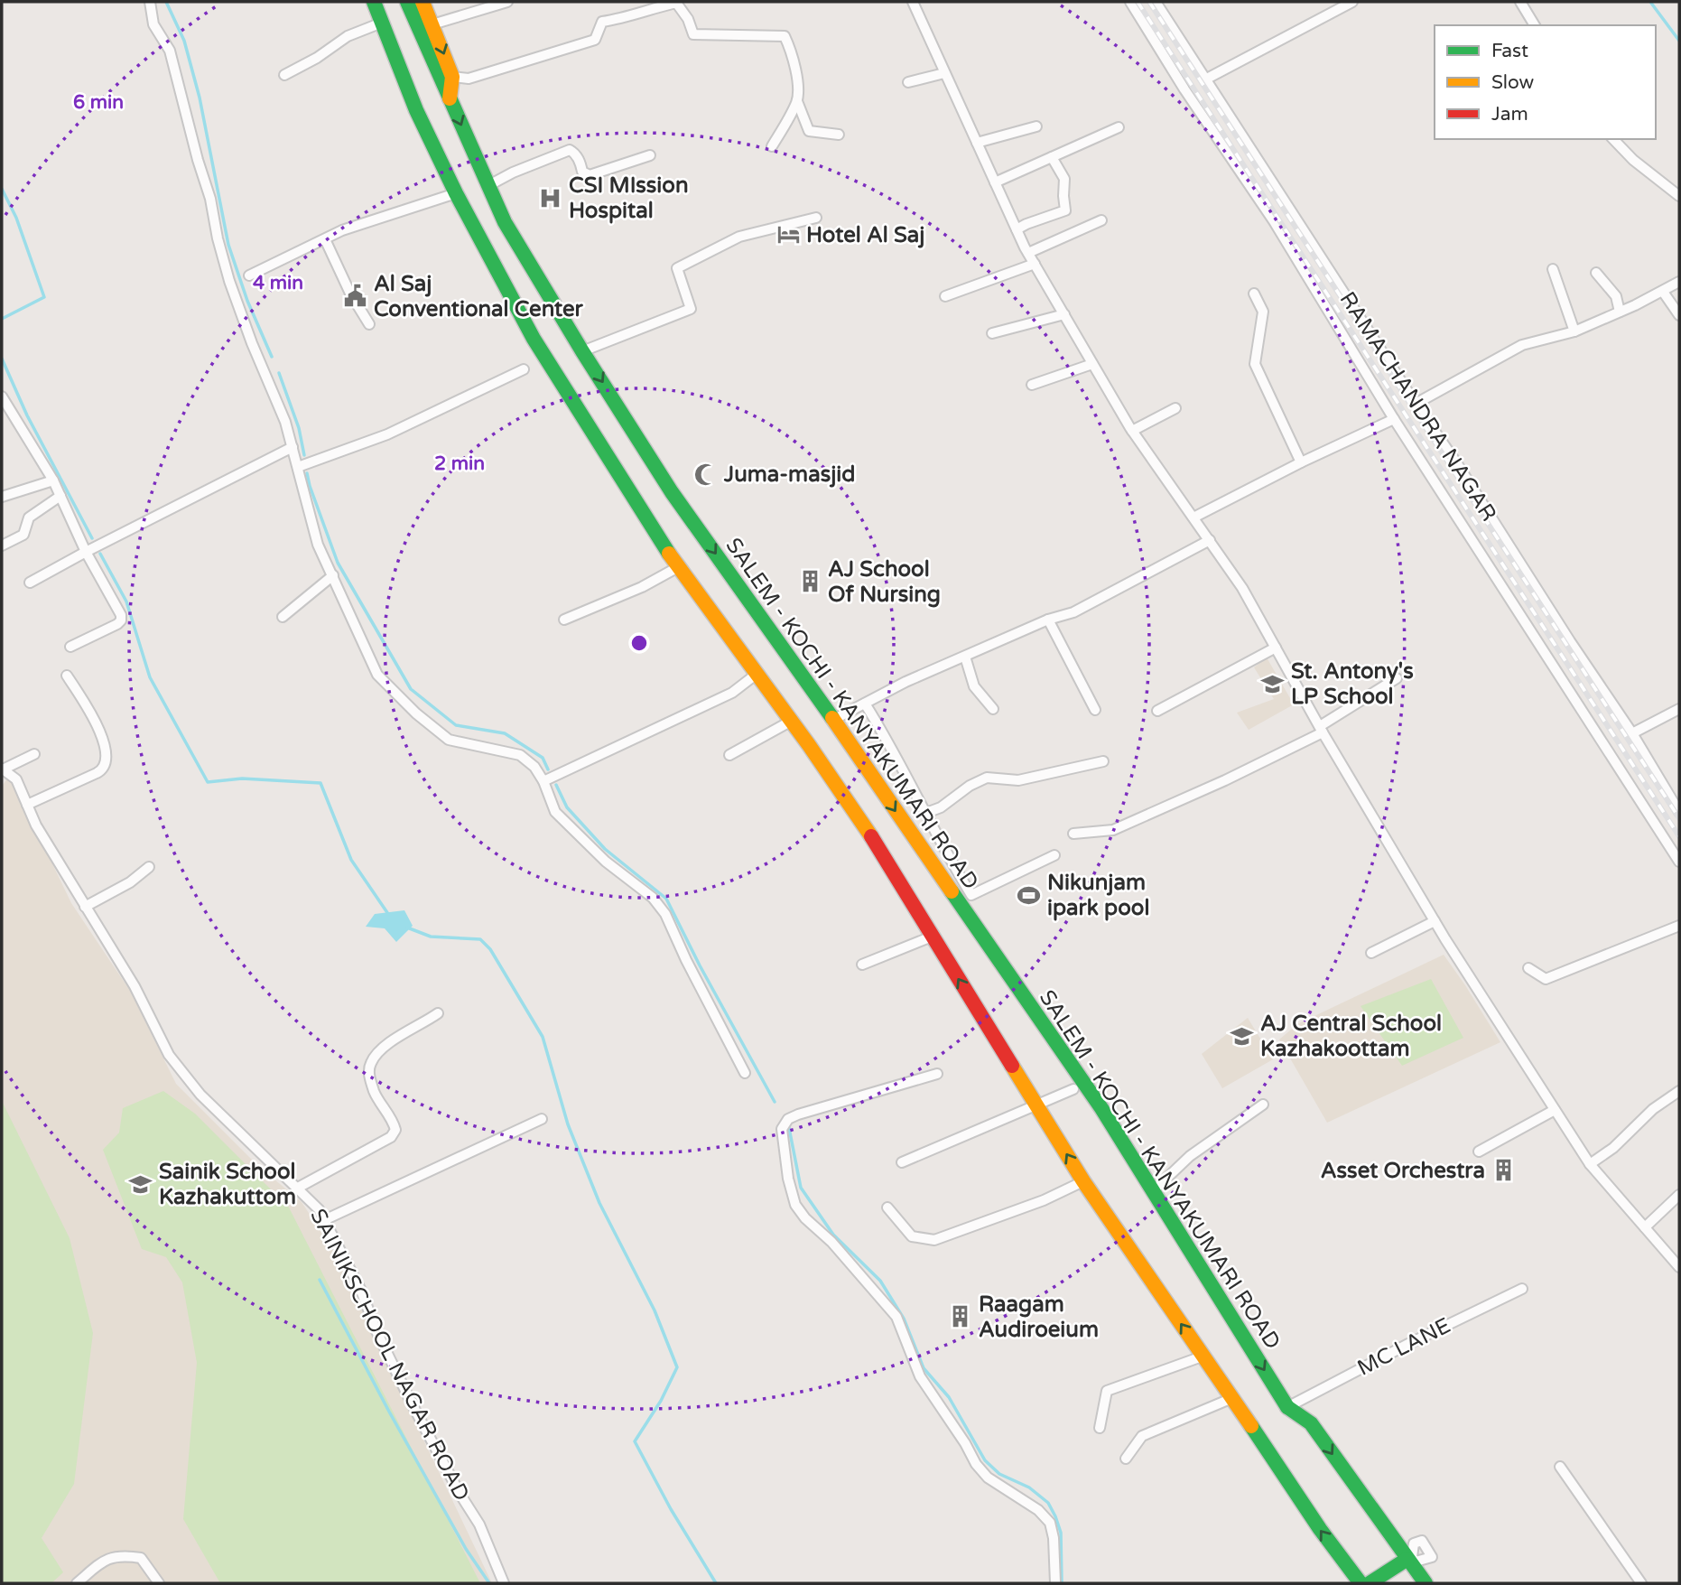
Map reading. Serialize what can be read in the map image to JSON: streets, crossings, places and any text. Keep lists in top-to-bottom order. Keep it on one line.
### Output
{"streets":{"main road":["SALEM - KOCHI - KANYAKUMARI ROAD"],"street":["RAMACHANDRA NAGAR","MC LANE","SAINIKSCHOOL NAGAR ROAD"]},"crossings":[["SALEM - KOCHI - KANYAKUMARI ROAD","MC LANE"]],"places":{"hospital":["CSI MIssion Hospital"],"hotel":["Hotel Al Saj"],"public building":["Al Saj Conventional Center"],"mosque":["Juma-masjid"],"building":["AJ School Of Nursing","Asset Orchestra","Raagam Audiroeium"],"school or university":["St. Antony's LP School","AJ Central School Kazhakoottam","Sainik School Kazhakuttom"],"sports":["Nikunjam ipark pool"]},"legend":["Fast","Slow","Jam"],"rings":["6 min","4 min","2 min"]}
